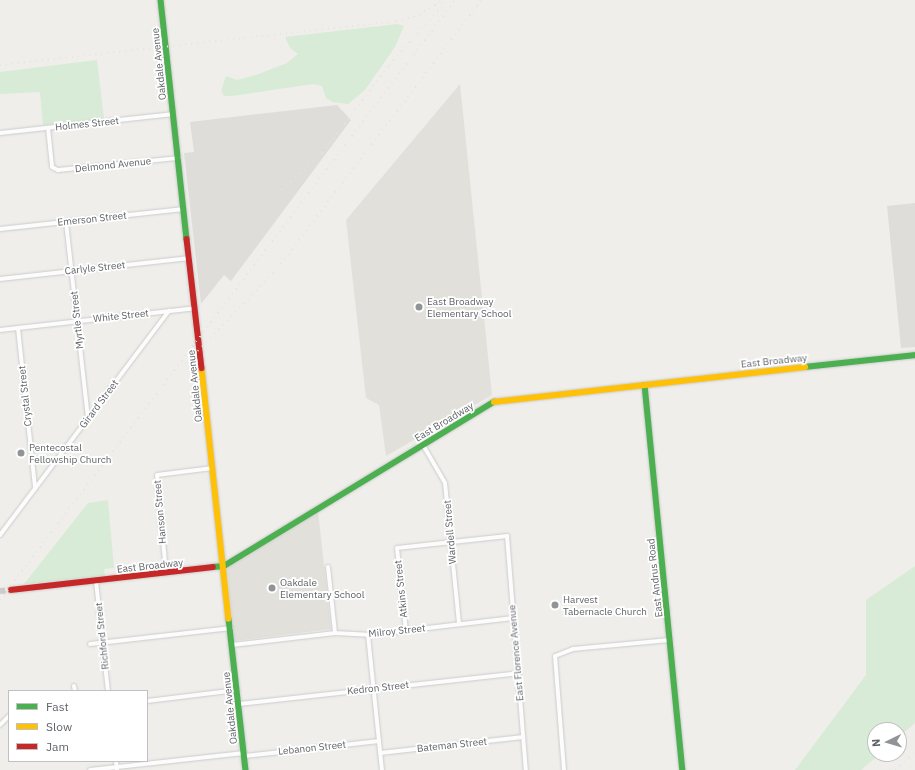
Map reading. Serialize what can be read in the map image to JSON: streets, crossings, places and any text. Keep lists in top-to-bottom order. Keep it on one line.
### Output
{"streets":{"street":["Oakdale Avenue","Holmes Street","Delmond Avenue","Emerson Street","Carlyle Street","White Street","Myrtle Street","East Broadway","Crystal Street","Girard Street","Hanson Street","Wardell Street","East Andrus Road","Atkins Street","Milroy Street","Richford Street","East Florence Avenue","Kedron Street","Bateman Street","Lebanon Street"]},"crossings":[["Oakdale Avenue","Holmes Street"],["Oakdale Avenue","Delmond Avenue"],["Oakdale Avenue","Emerson Street"],["Oakdale Avenue","Carlyle Street"],["Oakdale Avenue","White Street"],["Oakdale Avenue","East Broadway"],["Oakdale Avenue","Hanson Street"],["Oakdale Avenue","Milroy Street"],["Oakdale Avenue","Kedron Street"],["Oakdale Avenue","Lebanon Street"],["Holmes Street","Delmond Avenue"],["Emerson Street","Myrtle Street"],["Carlyle Street","Myrtle Street"],["White Street","Myrtle Street"],["White Street","Crystal Street"],["White Street","Girard Street"],["Myrtle Street","Girard Street"],["East Broadway","Hanson Street"],["East Broadway","Wardell Street"],["East Broadway","East Andrus Road"],["East Broadway","Richford Street"],["Crystal Street","Girard Street"],["Wardell Street","Atkins Street"],["Wardell Street","Milroy Street"],["Wardell Street","East Florence Avenue"],["Atkins Street","Milroy Street"],["Atkins Street","East Florence Avenue"],["Milroy Street","East Florence Avenue"],["East Florence Avenue","Kedron Street"],["East Florence Avenue","Bateman Street"]],"places":["East Broadway Elementary School","Pentecostal Fellowship Church","Oakdale Elementary School","Harvest Tabernacle Church"],"legend":["Fast","Slow","Jam"],"north":"left"}
